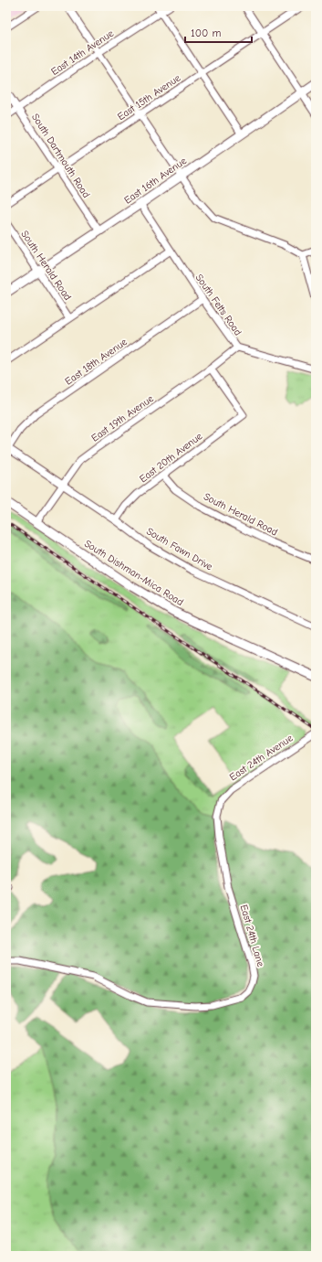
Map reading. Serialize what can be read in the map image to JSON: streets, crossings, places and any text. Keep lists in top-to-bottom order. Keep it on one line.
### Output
{"streets":{"main road":["East 16th Avenue","South Dishman-Mica Road"],"street":["East 14th Avenue","East 15th Avenue","South Dartmouth Road","South Herald Road","South Felts Road","East 18th Avenue","East 19th Avenue","East 20th Avenue","South Fawn Drive","East 24th Avenue","East 24th Lane"]},"crossings":[["East 14th Avenue","South Dartmouth Road"],["East 15th Avenue","South Dartmouth Road"],["South Dartmouth Road","East 16th Avenue"],["East 16th Avenue","South Herald Road"],["East 16th Avenue","South Felts Road"],["South Herald Road","East 20th Avenue"],["South Felts Road","East 18th Avenue"],["South Felts Road","East 19th Avenue"],["East 18th Avenue","South Fawn Drive"],["East 19th Avenue","East 20th Avenue"],["East 19th Avenue","South Fawn Drive"],["East 19th Avenue","South Dishman-Mica Road"],["East 20th Avenue","South Fawn Drive"],["East 24th Avenue","East 24th Lane"]],"scale_bar":"100 m"}
